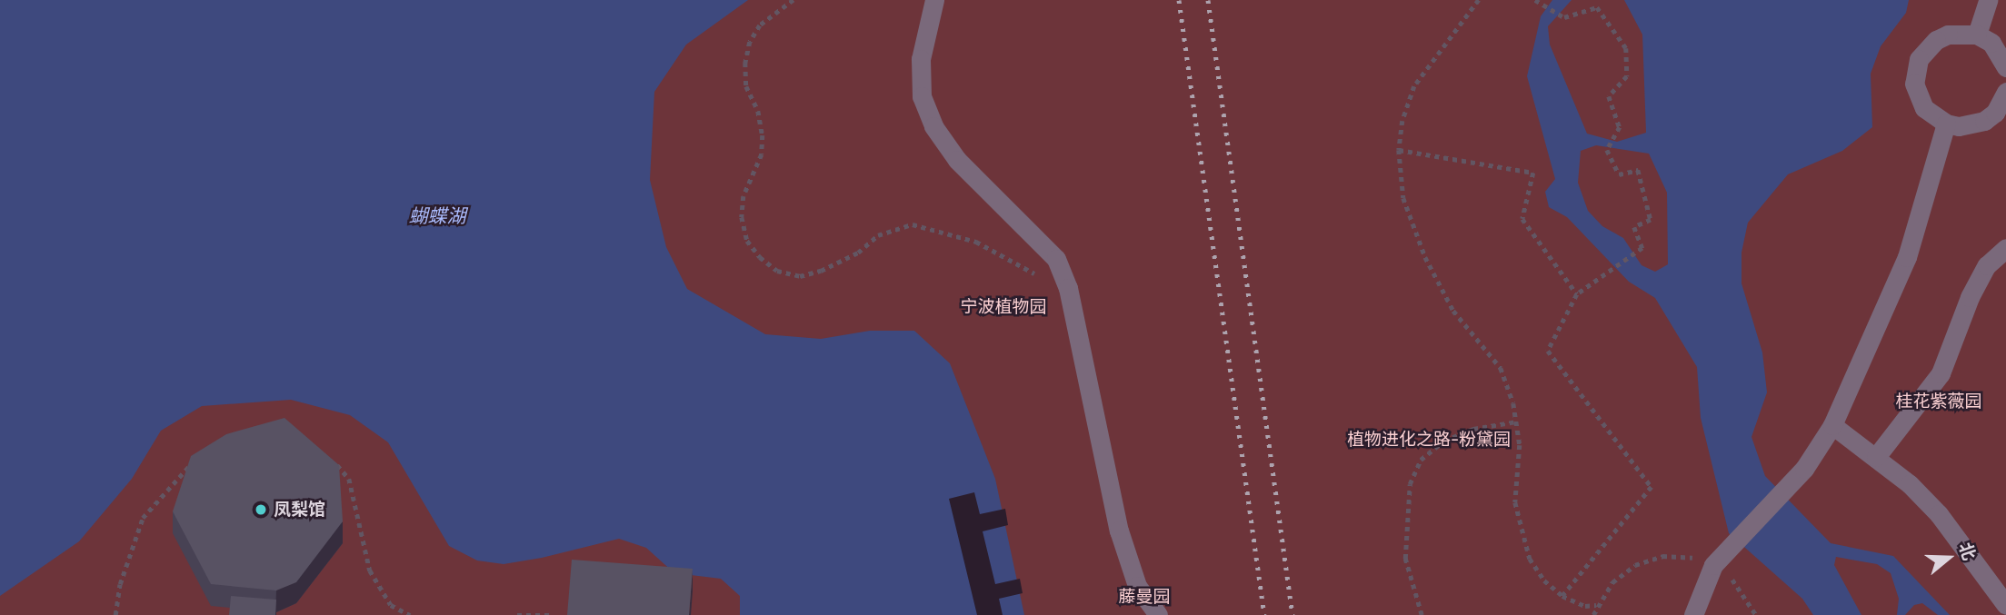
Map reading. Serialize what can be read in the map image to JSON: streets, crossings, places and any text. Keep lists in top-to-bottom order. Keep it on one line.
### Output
{"water":["蝴蝶湖"],"parks":["宁波植物园","桂花紫薇园","植物进化之路-粉黛园","藤曼园"],"places":["凤梨馆"],"north":"right"}
